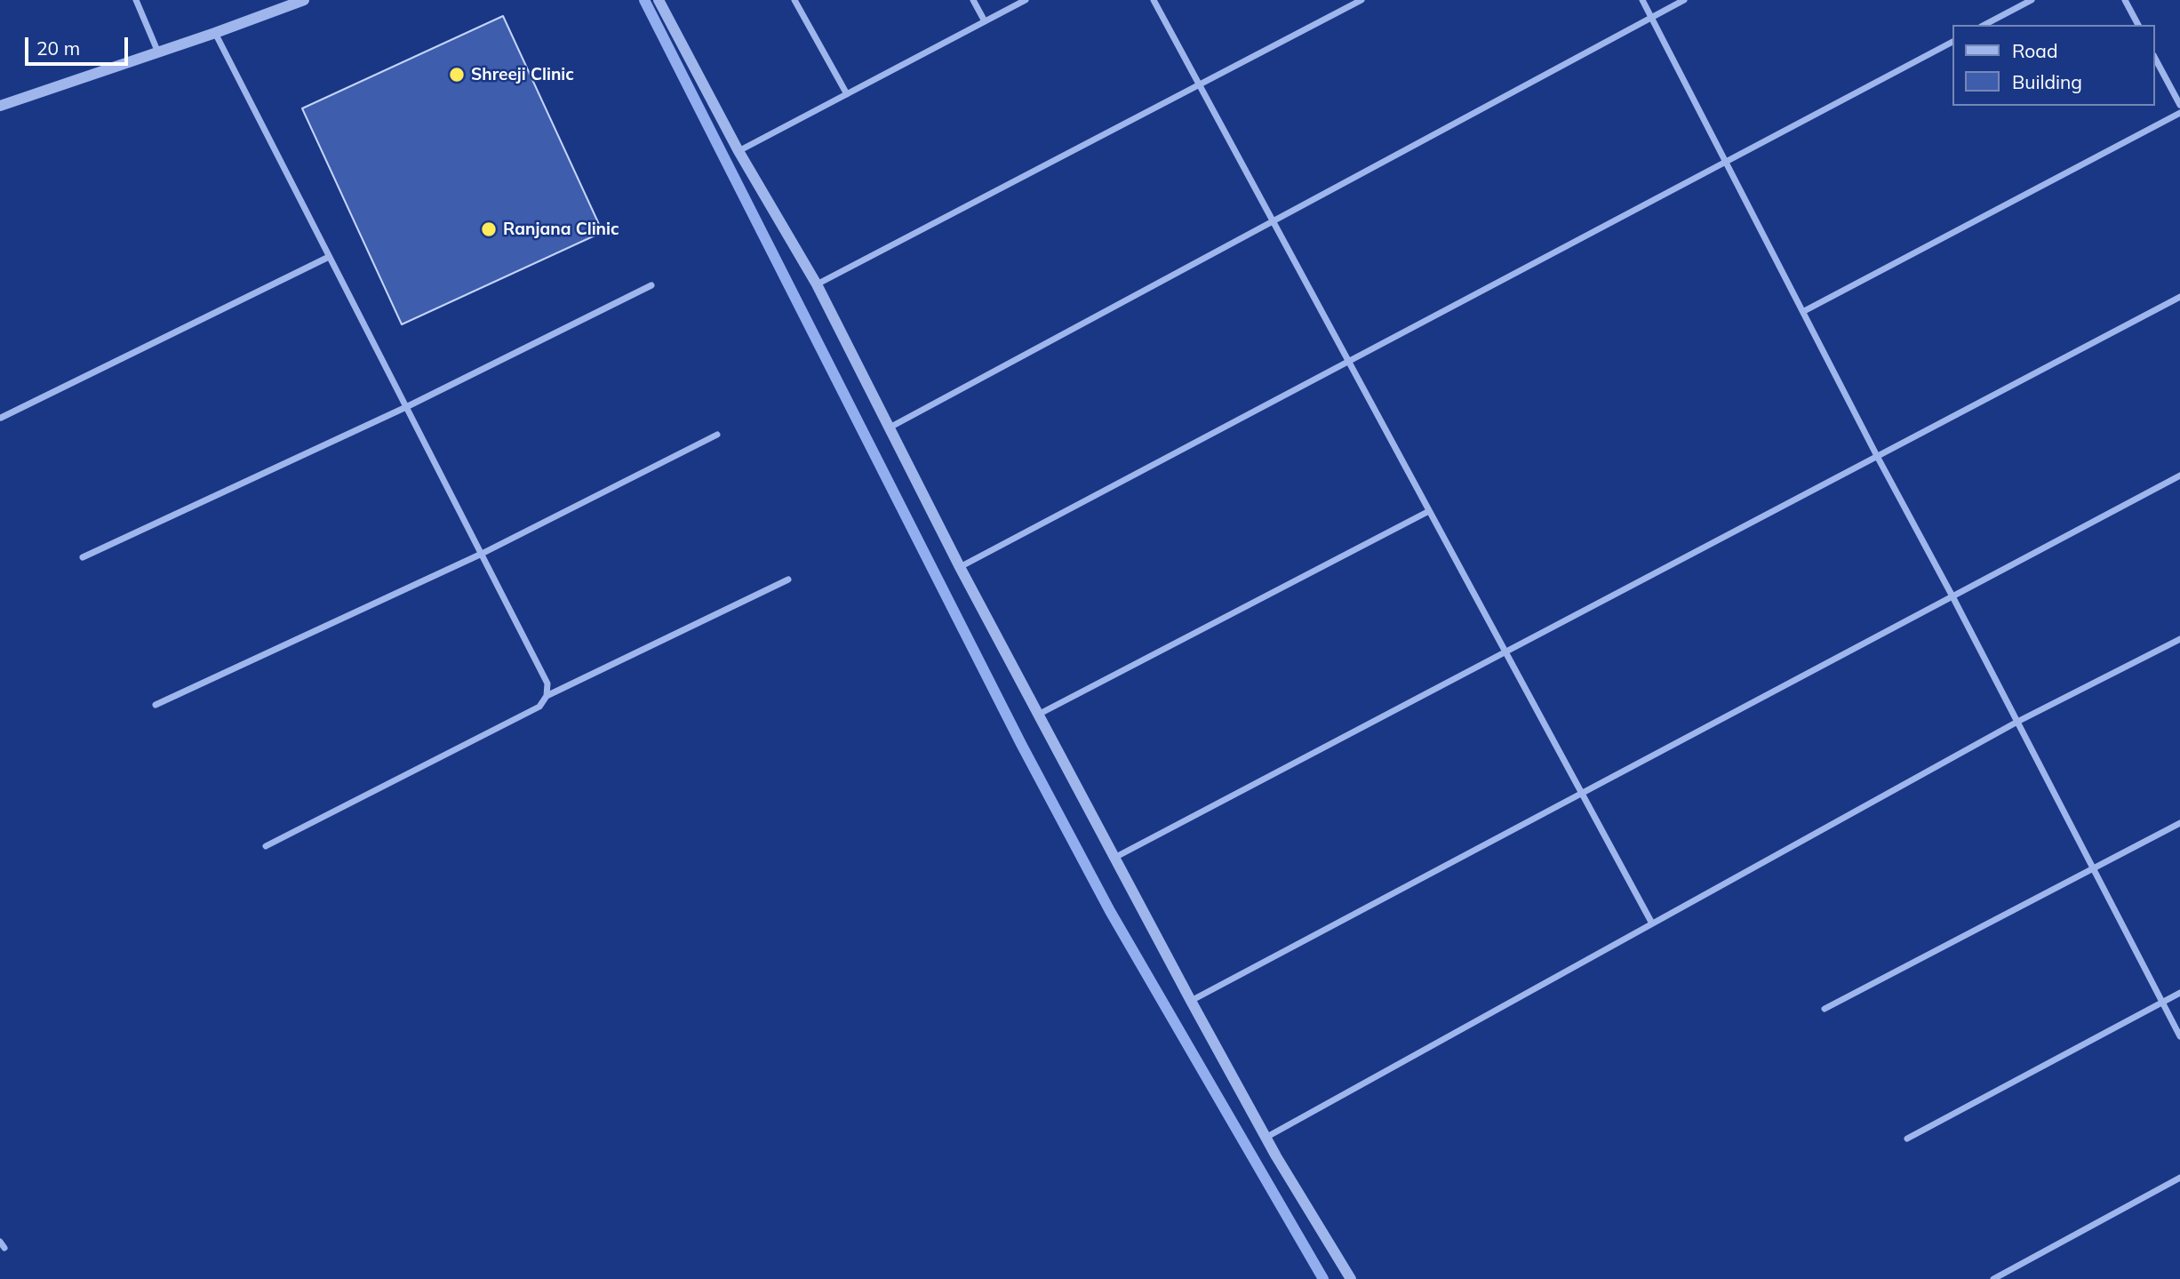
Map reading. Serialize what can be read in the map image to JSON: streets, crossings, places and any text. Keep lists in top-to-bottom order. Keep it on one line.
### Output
{"places":["Shreeji Clinic","Ranjana Clinic"],"legend":["Road","Building"],"scale_bar":"20 m"}
